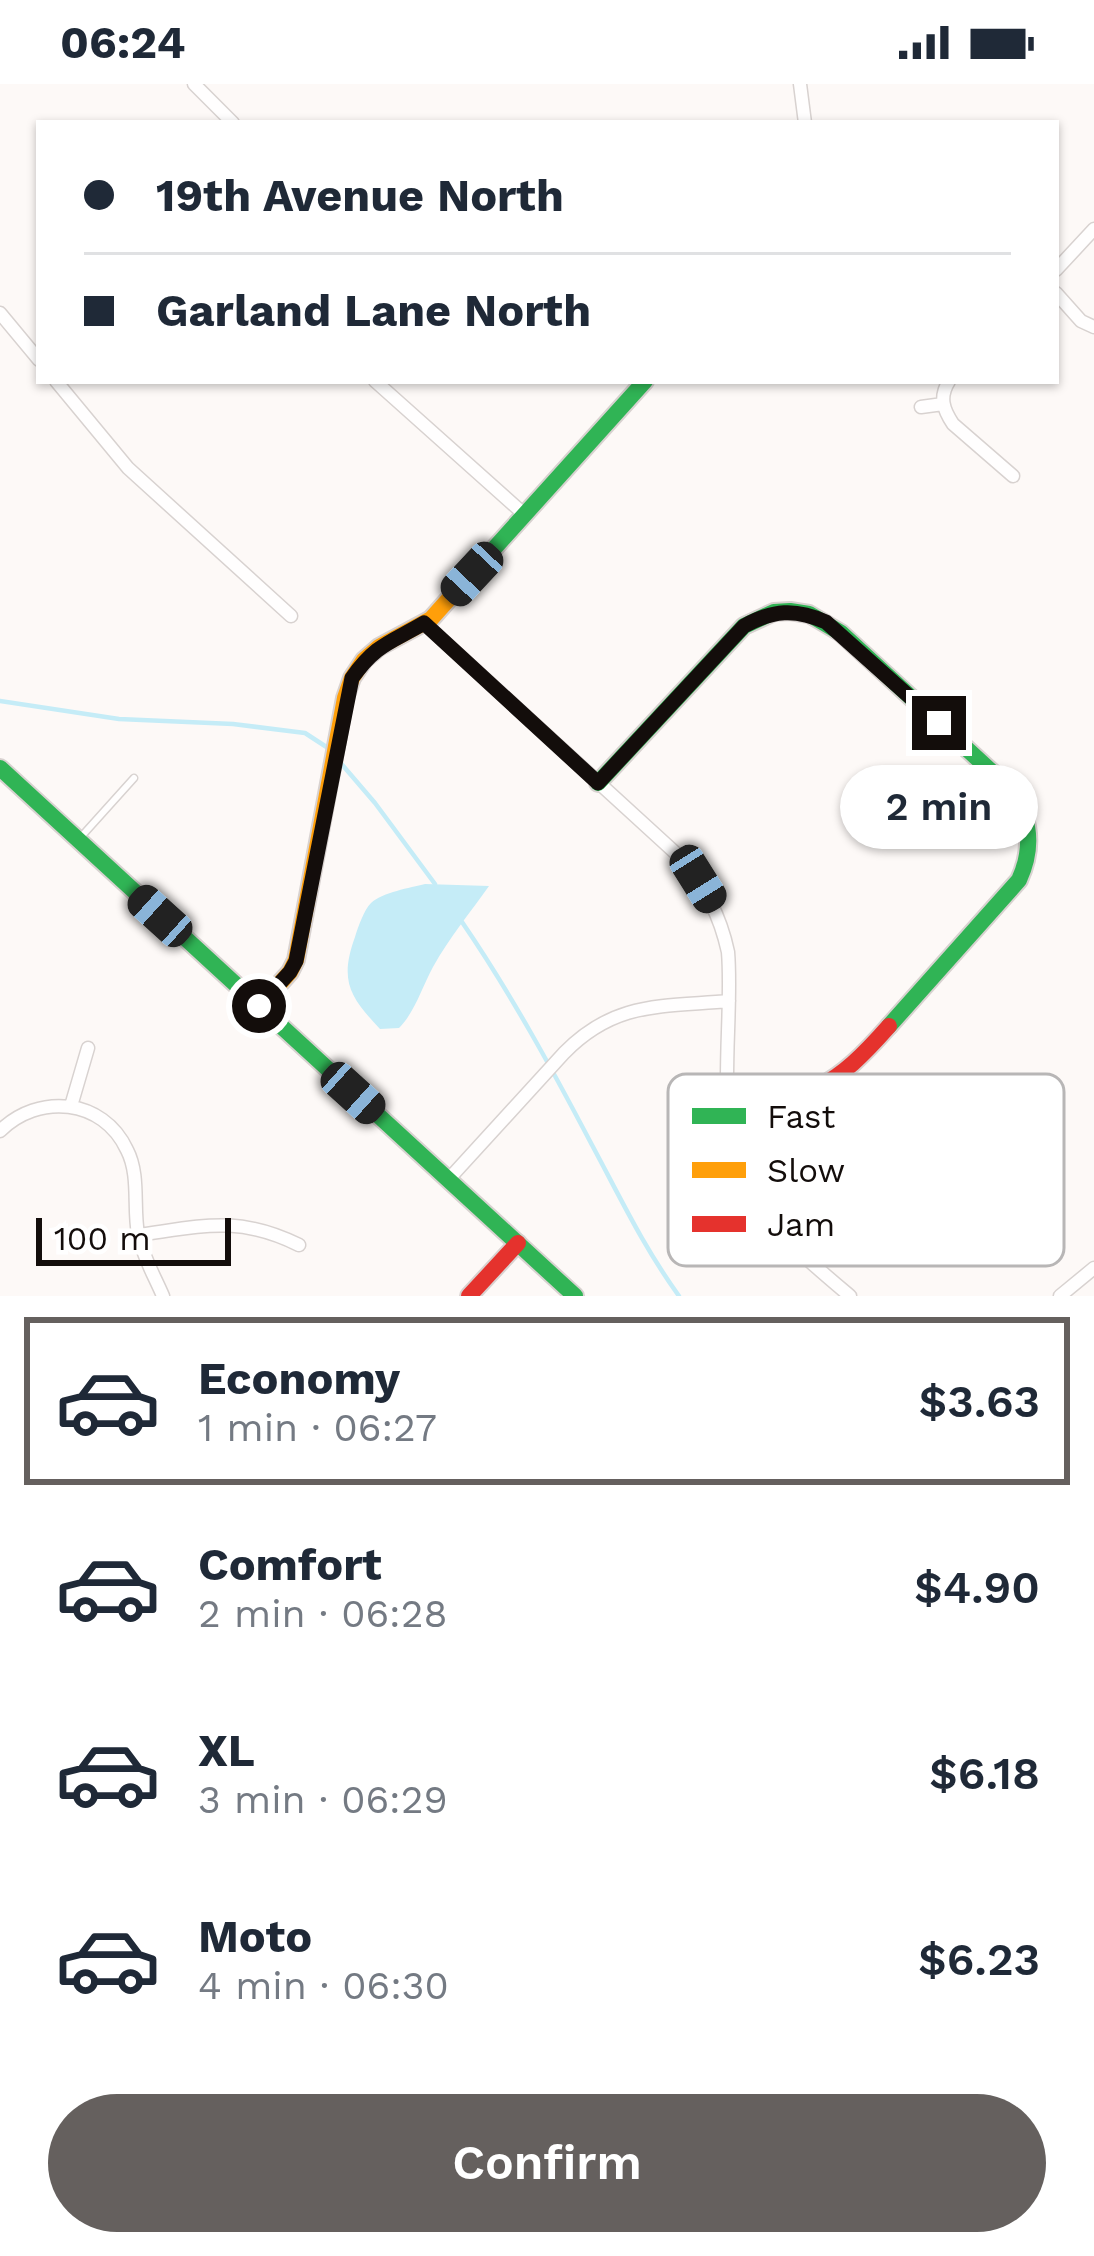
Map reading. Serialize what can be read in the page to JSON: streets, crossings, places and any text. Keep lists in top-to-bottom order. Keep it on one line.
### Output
{"legend":["Fast","Slow","Jam"],"scale_bar":"100 m","page":{"status":"06:24","banner":["19th Avenue North","Garland Lane North"],"bubble":"2 min","scale":"100 m","list":[{"name":"Economy","note":"1 min · 06:27","value":"$3.63"},{"name":"Comfort","note":"2 min · 06:28","value":"$4.90"},{"name":"XL","note":"3 min · 06:29","value":"$6.18"},{"name":"Moto","note":"4 min · 06:30","value":"$6.23"}],"buttons":"Confirm"}}
